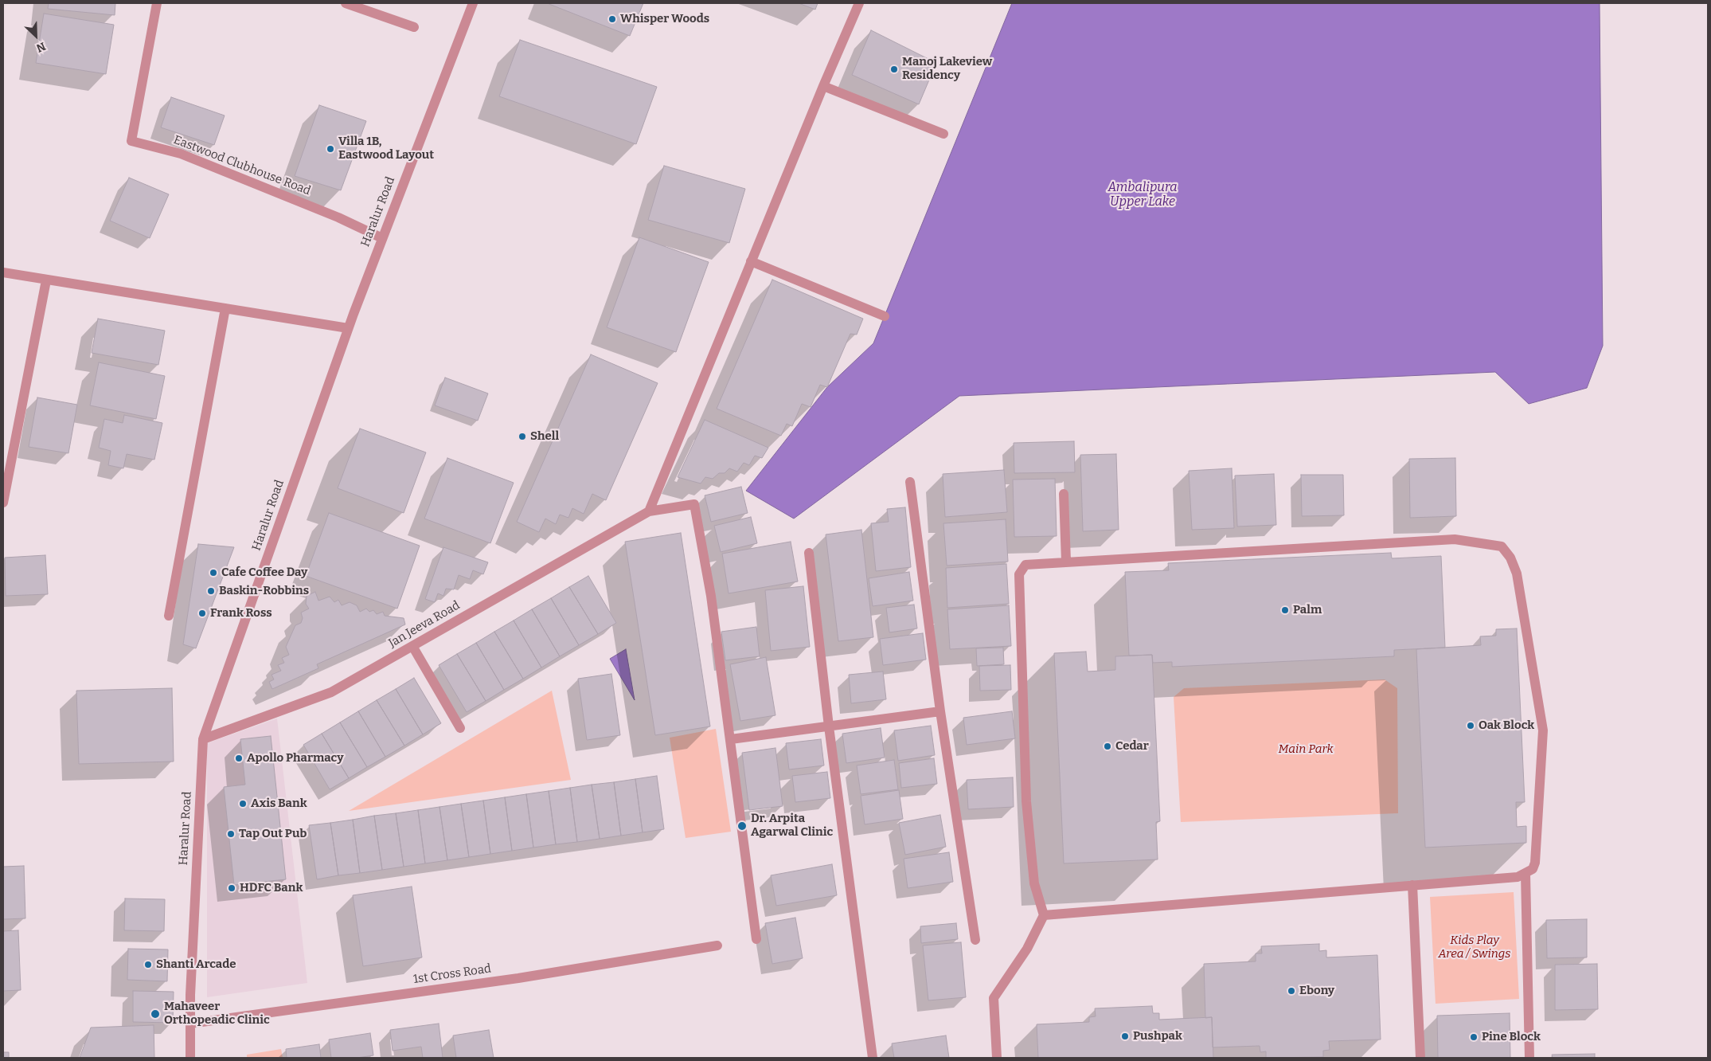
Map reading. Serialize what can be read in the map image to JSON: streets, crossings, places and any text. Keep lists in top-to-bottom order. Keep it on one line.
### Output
{"streets":{"street":["Eastwood Clubhouse Road","Haralur Road","Jan Jeeva Road","1st Cross Road"]},"crossings":[["Eastwood Clubhouse Road","Haralur Road"],["Haralur Road","Jan Jeeva Road"],["Haralur Road","1st Cross Road"]],"water":["Ambalipura Upper Lake"],"parks":["Main Park","Kids Play Area / Swings"],"places":["Whisper Woods","Manoj Lakeview Residency","Villa 1B, Eastwood Layout","Shell","Cafe Coffee Day","Baskin-Robbins","Palm","Frank Ross","Oak Block","Cedar","Apollo Pharmacy","Axis Bank","Dr. Arpita Agarwal Clinic","Tap Out Pub","HDFC Bank","Shanti Arcade","Ebony","Mahaveer Orthopeadic Clinic","Pushpak","Pine Block"],"north":"bottom right"}
